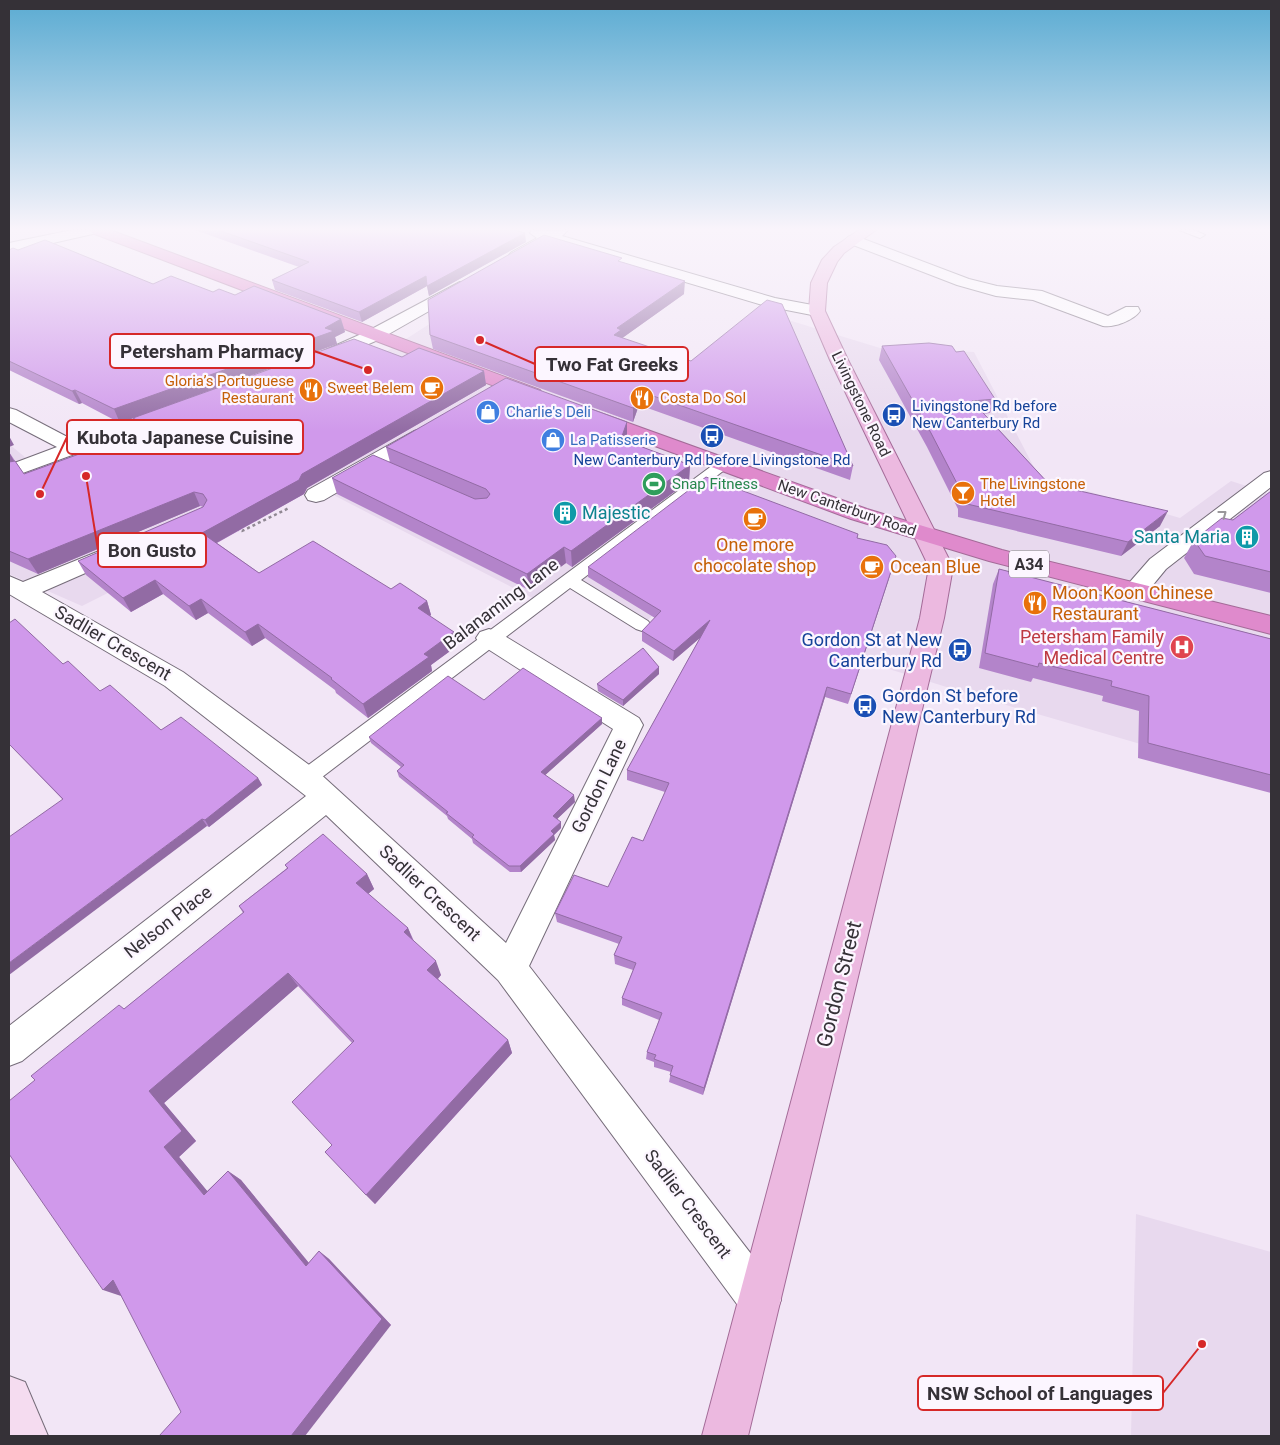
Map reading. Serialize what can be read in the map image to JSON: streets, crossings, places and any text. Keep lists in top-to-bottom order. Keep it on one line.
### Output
{"streets":{"highway":["New Canterbury Road","A34"],"main road":["Livingstone Road","Gordon Street"],"street":["Sadlier Crescent","Gordon Lane","Nelson Place"],"lane":["Balanaming Lane"]},"crossings":[["Livingstone Road","New Canterbury Road"],["Livingstone Road","Gordon Street"],["New Canterbury Road","Balanaming Lane"],["New Canterbury Road","Gordon Street"],["Balanaming Lane","Sadlier Crescent"],["Balanaming Lane","Gordon Lane"],["Balanaming Lane","Nelson Place"],["Sadlier Crescent","Gordon Lane"],["Sadlier Crescent","Nelson Place"],["Sadlier Crescent","Gordon Street"]],"places":{"other":["Two Fat Greeks","Petersham Pharmacy","Bon Gusto","Kubota Japanese Cuisine","NSW School of Languages"],"cafe":["Sweet Belem","One more chocolate shop","Ocean Blue"],"restaurant":["Gloria’s Portuguese Restaurant","Costa Do Sol","Moon Koon Chinese Restaurant"],"shop":["Charlie's Deli","La Patisserie"],"bus stop":["Livingstone Rd before New Canterbury Rd","New Canterbury Rd before Livingstone Rd","Gordon St at New Canterbury Rd","Gordon St before New Canterbury Rd"],"sports":["Snap Fitness"],"bar":["The Livingstone Hotel"],"building":["Majestic","Santa Maria"],"hospital":["Petersham Family Medical Centre"]}}
